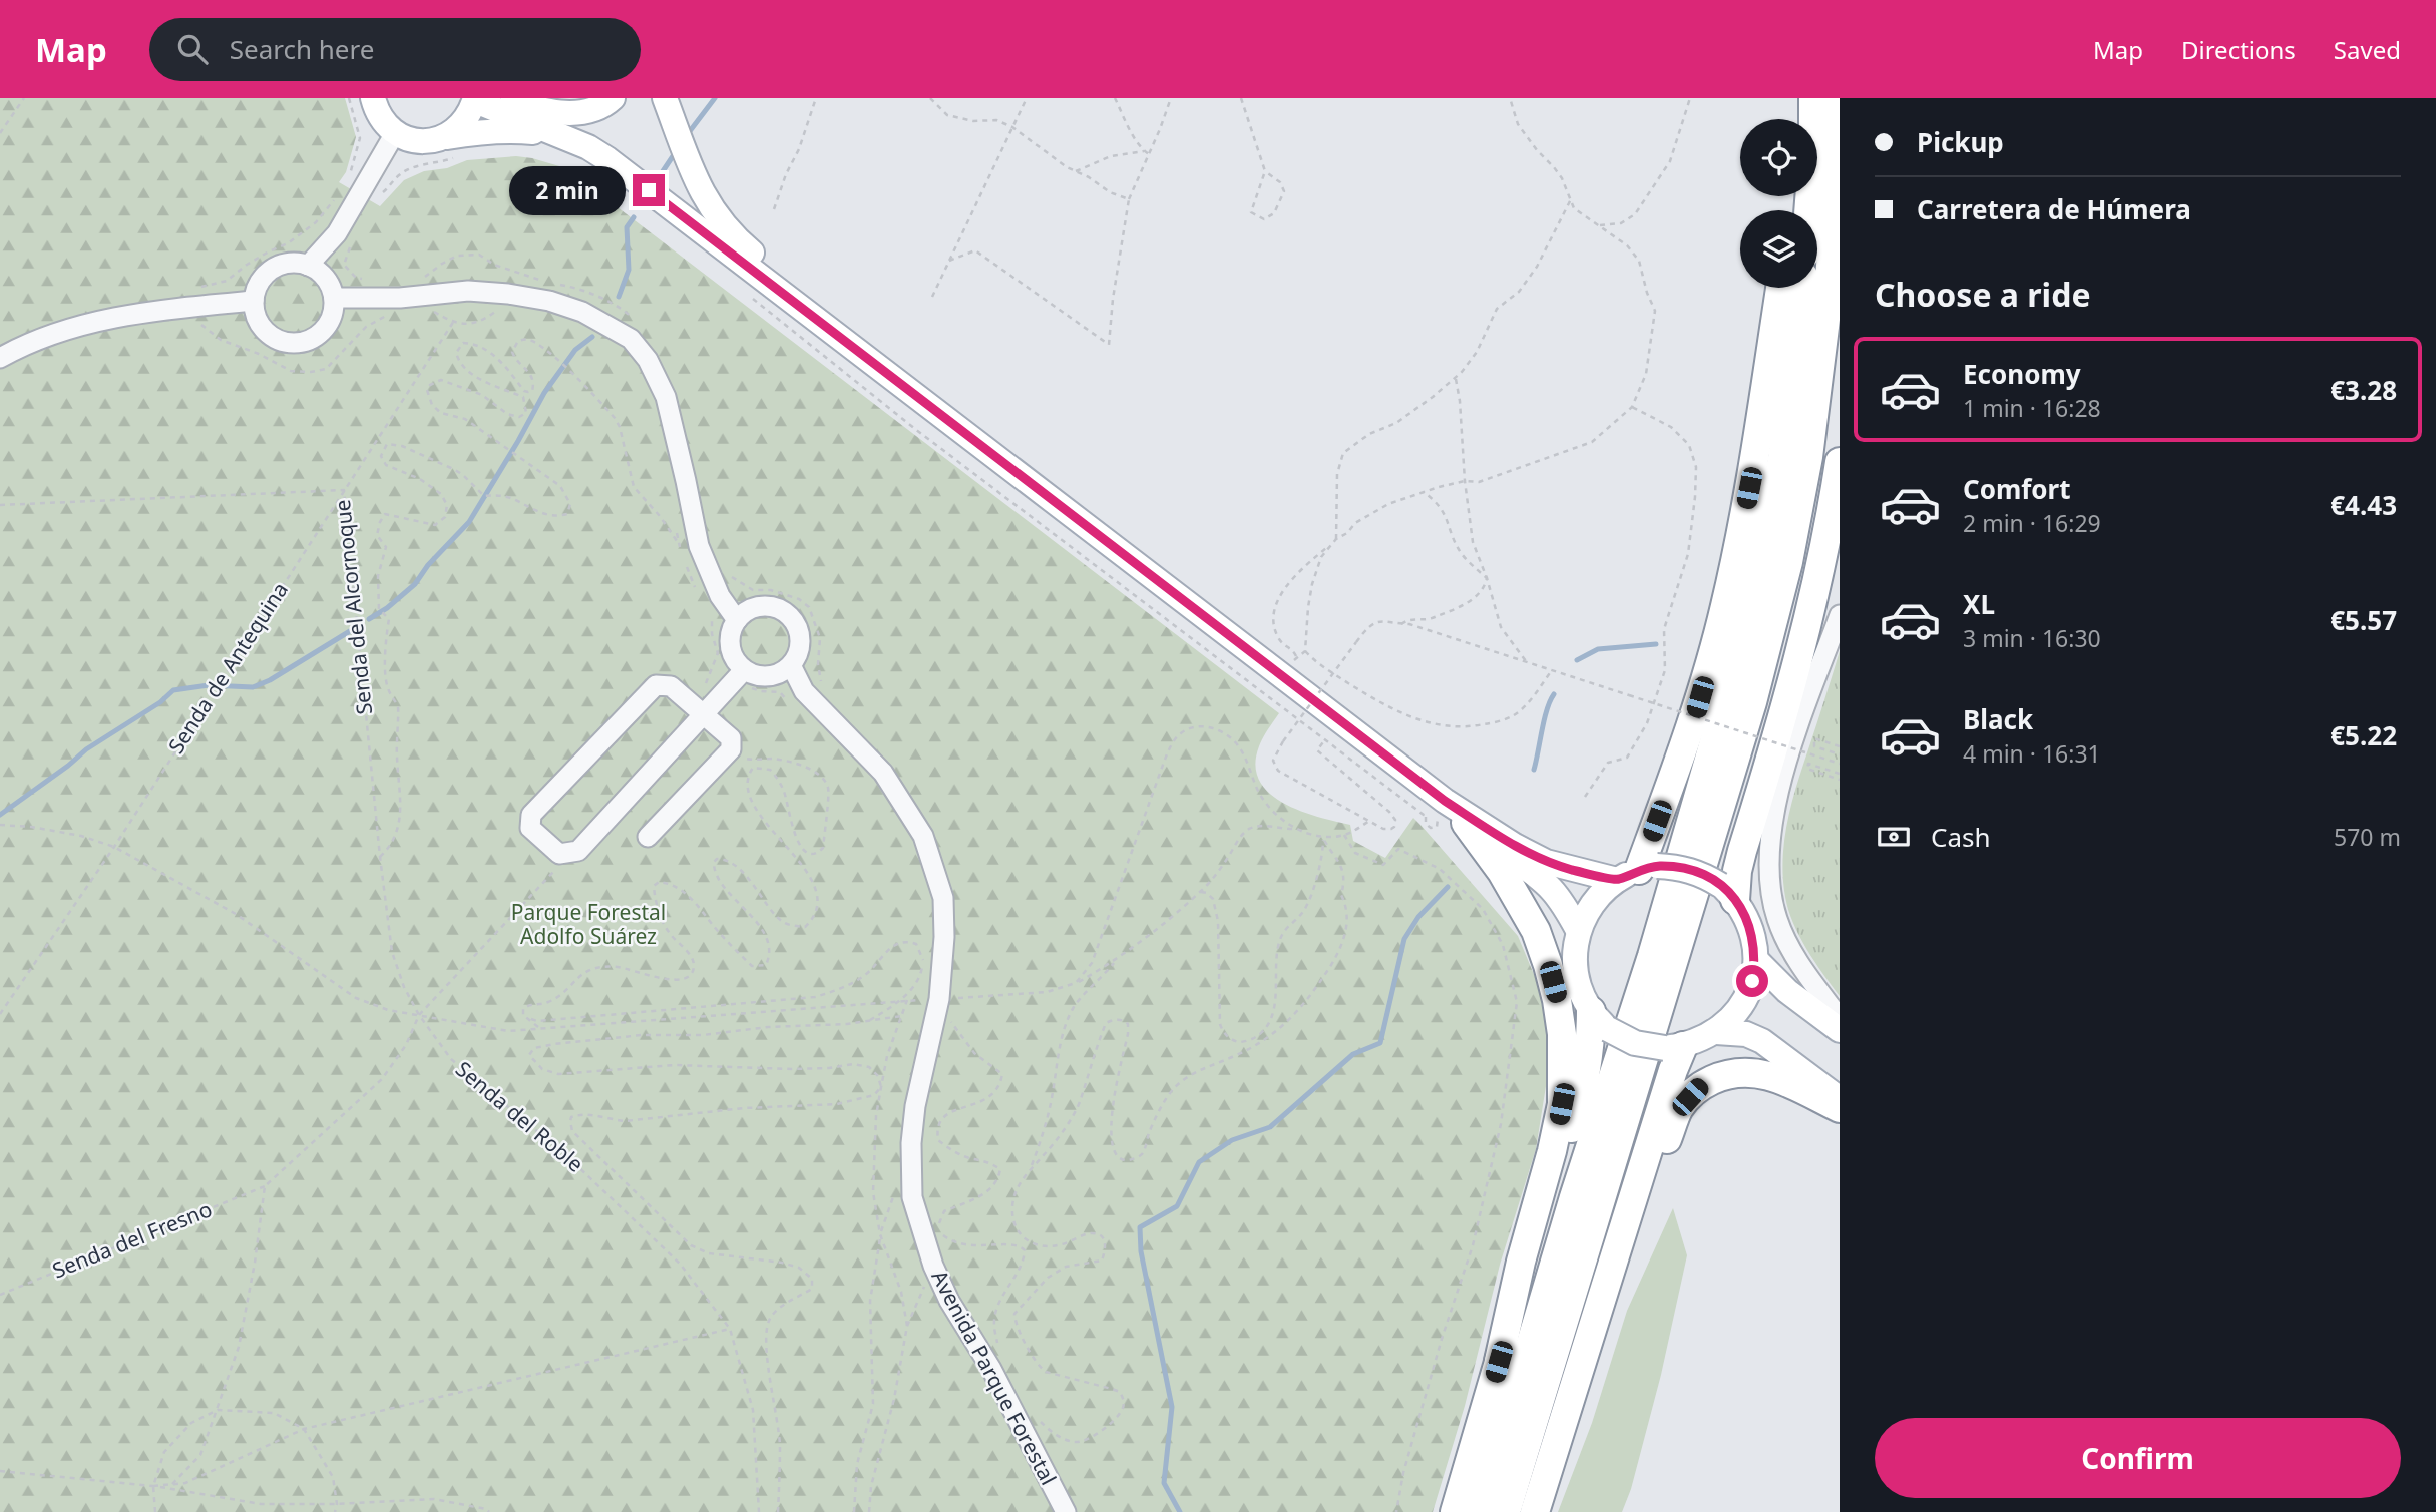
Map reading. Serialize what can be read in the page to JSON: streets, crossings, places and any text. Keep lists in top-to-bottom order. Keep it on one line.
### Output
{"streets":{"street":["Avenida Parque Forestal"],"path":["Senda del Alcornoque","Senda de Antequina","Senda del Roble","Senda del Fresno"]},"crossings":[["Senda del Alcornoque","Senda de Antequina"],["Senda del Alcornoque","Senda del Roble"]],"parks":["Parque Forestal Adolfo Suárez"],"page":{"header":"Map","search":"Search here","nav":["Map","Directions","Saved"],"banner":["Pickup","Carretera de Húmera"],"bubble":"2 min","heading":"Choose a ride","list":[{"name":"Economy","note":"1 min · 16:28","value":"€3.28"},{"name":"Comfort","note":"2 min · 16:29","value":"€4.43"},{"name":"XL","note":"3 min · 16:30","value":"€5.57"},{"name":"Black","note":"4 min · 16:31","value":"€5.22"}],"pay":["Cash","570 m"],"buttons":"Confirm"}}
